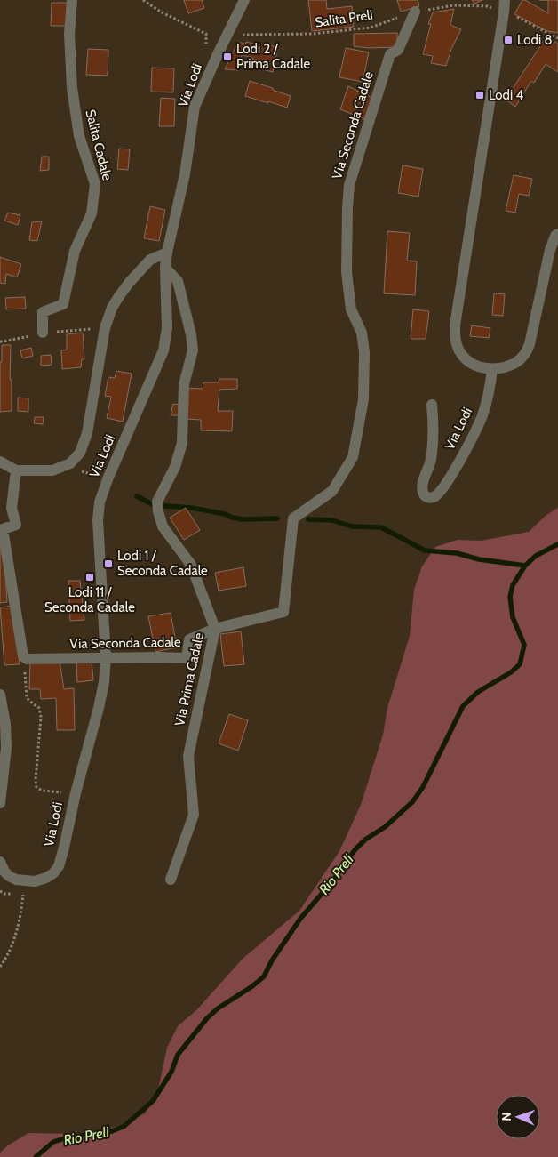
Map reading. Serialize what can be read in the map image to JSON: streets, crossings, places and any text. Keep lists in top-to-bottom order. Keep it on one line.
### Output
{"streets":{"street":["Via Lodi","Via Seconda Cadale","Salita Cadale","Via Prima Cadale"],"path":["Salita Preli"]},"crossings":[["Salita Preli","Via Lodi"],["Salita Preli","Via Seconda Cadale"],["Via Lodi","Via Seconda Cadale"],["Via Lodi","Via Prima Cadale"],["Via Seconda Cadale","Via Prima Cadale"]],"water":["Rio Preli"],"places":{"transit":["Lodi 8","Lodi 2 / Prima Cadale","Lodi 4","Lodi 1 / Seconda Cadale","Lodi 11 / Seconda Cadale"]},"north":"left"}
